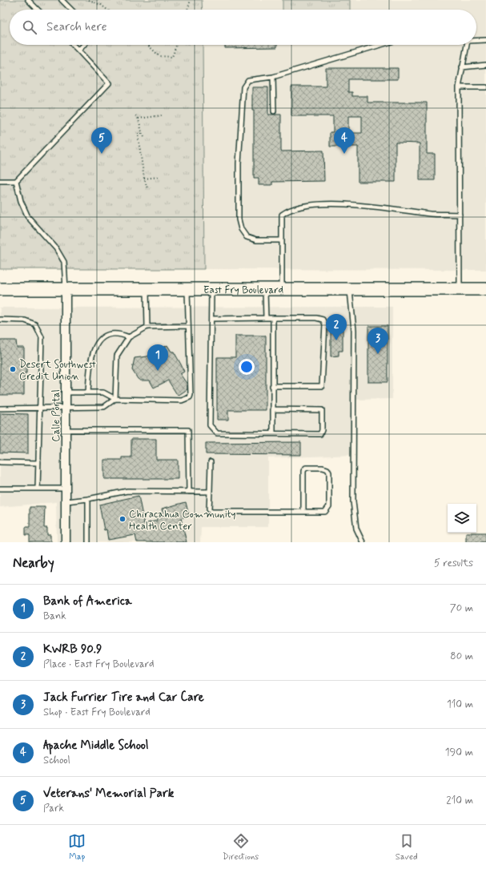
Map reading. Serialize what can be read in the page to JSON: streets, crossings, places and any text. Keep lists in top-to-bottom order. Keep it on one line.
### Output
{"streets":{"main road":["East Fry Boulevard"],"street":["Calle Portal"]},"crossings":[["East Fry Boulevard","Calle Portal"]],"places":["Desert Southwest Credit Union","Chiracahua Community Health Center"],"page":{"search":"Search here","pins":["4","5","2","3","1"],"heading":["Nearby","5 results"],"list":[{"mark":"1","name":"Bank of America","note":"Bank","value":"70 m"},{"mark":"2","name":"KWRB 90.9","note":"Place · East Fry Boulevard","value":"80 m"},{"mark":"3","name":"Jack Furrier Tire and Car Care","note":"Shop · East Fry Boulevard","value":"110 m"},{"mark":"4","name":"Apache Middle School","note":"School","value":"190 m"},{"mark":"5","name":"Veterans' Memorial Park","note":"Park","value":"210 m"}],"nav":["Map","Directions","Saved"]}}
